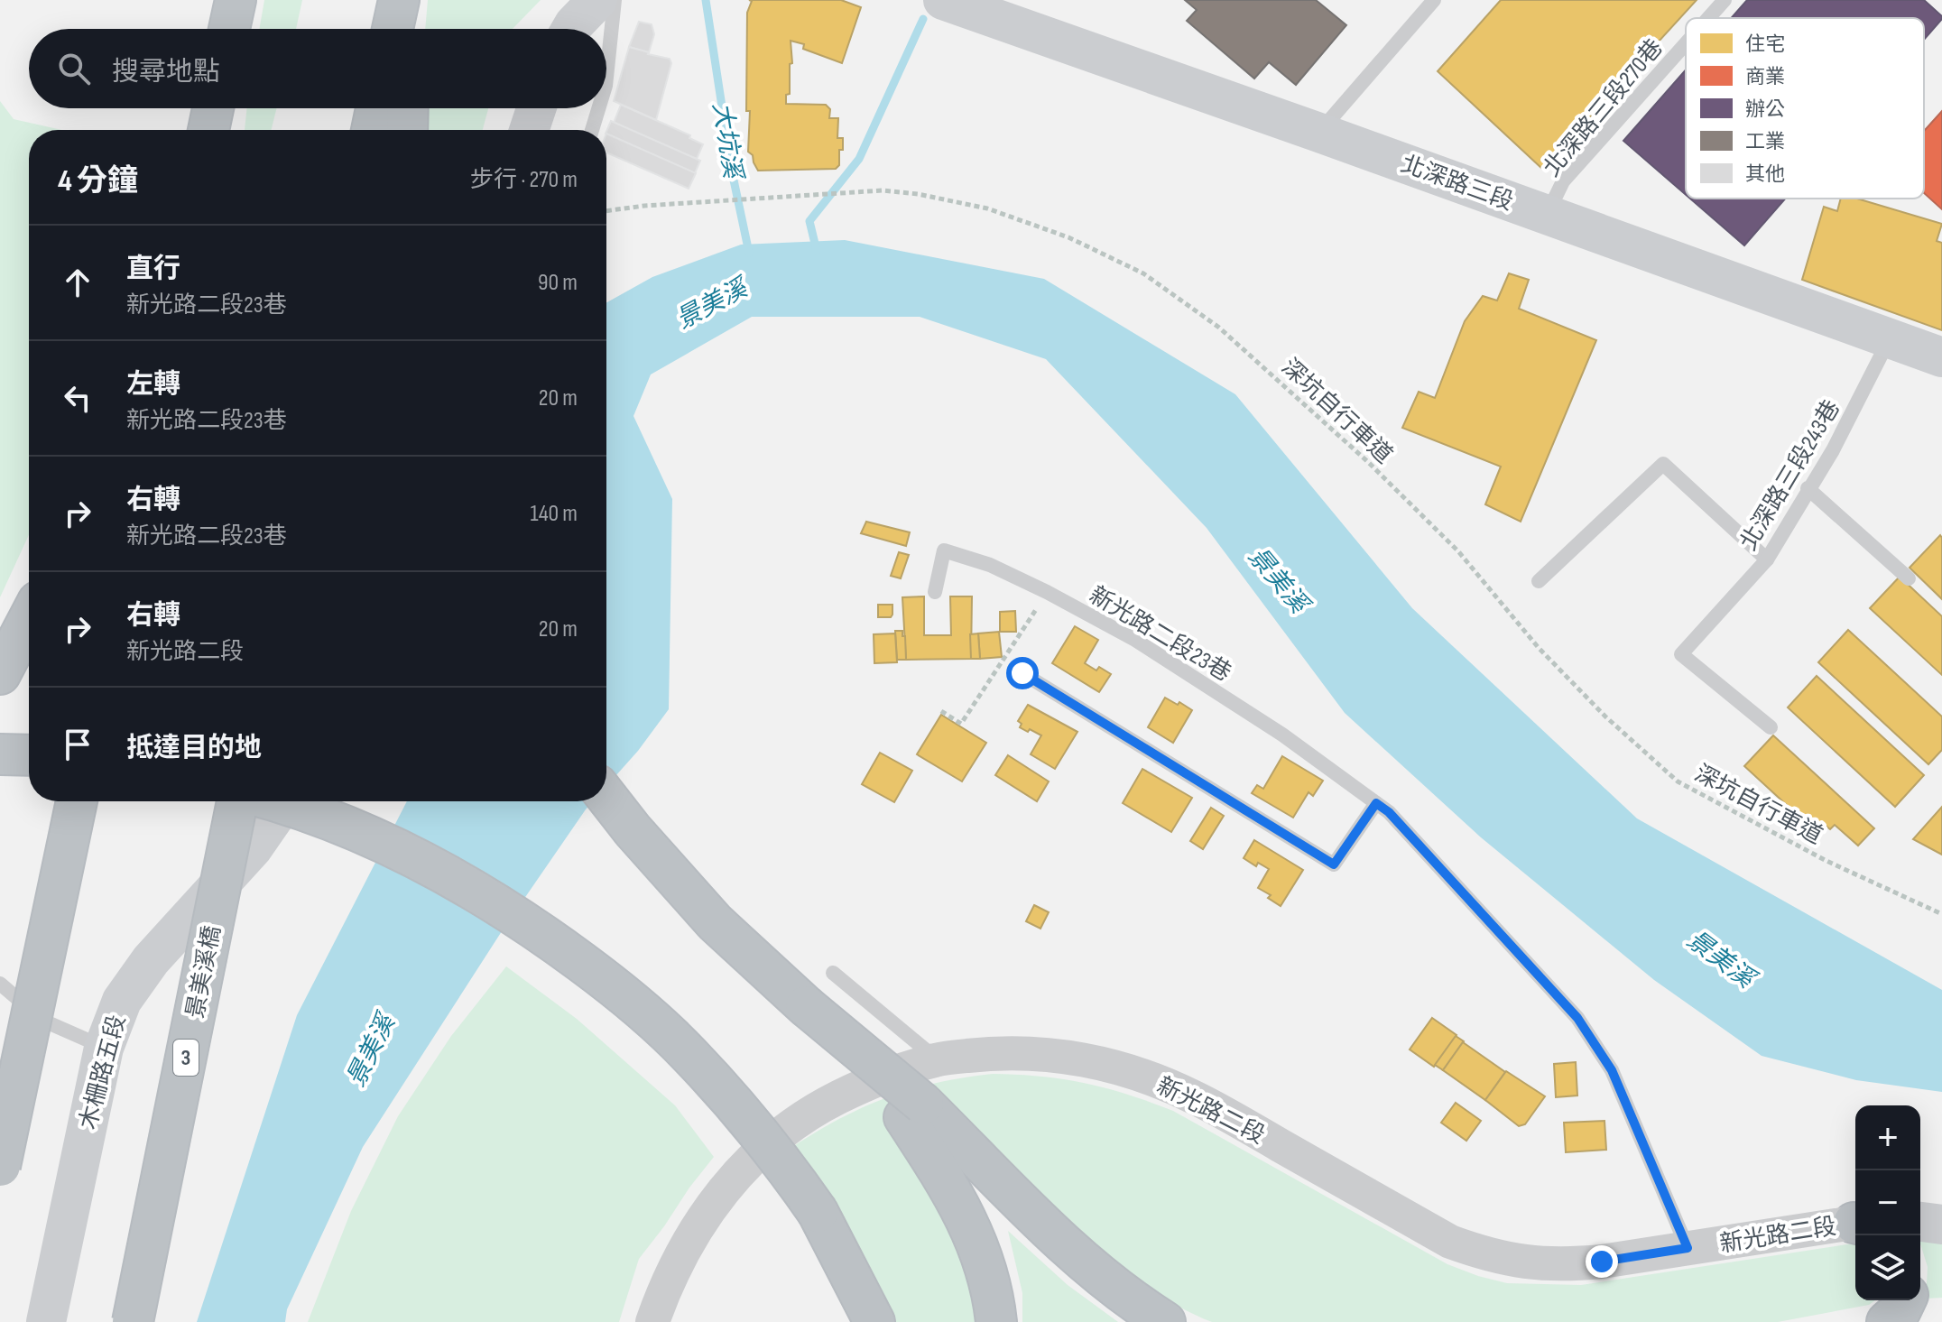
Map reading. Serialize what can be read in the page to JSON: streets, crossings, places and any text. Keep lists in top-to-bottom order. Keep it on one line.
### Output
{"streets":{"highway":["景美溪橋","3"],"main road":["北深路三段","木柵路五段"],"street":["新光路二段"],"lane":["北深路三段270巷","北深路三段243巷","新光路二段23巷"],"path":["深坑自行車道"]},"crossings":[["北深路三段270巷","北深路三段"],["北深路三段","北深路三段243巷"],["新光路二段23巷","新光路二段"]],"water":["大坑溪","景美溪"],"legend":["住宅","商業","辦公","工業","其他"],"page":{"search":"搜尋地點","heading":["4 分鐘","步行 · 270 m"],"list":[["直行","新光路二段23巷","90 m"],["左轉","新光路二段23巷","20 m"],["右轉","新光路二段23巷","140 m"],["右轉","新光路二段","20 m"],"抵達目的地"],"map_buttons":["+","−"]}}
